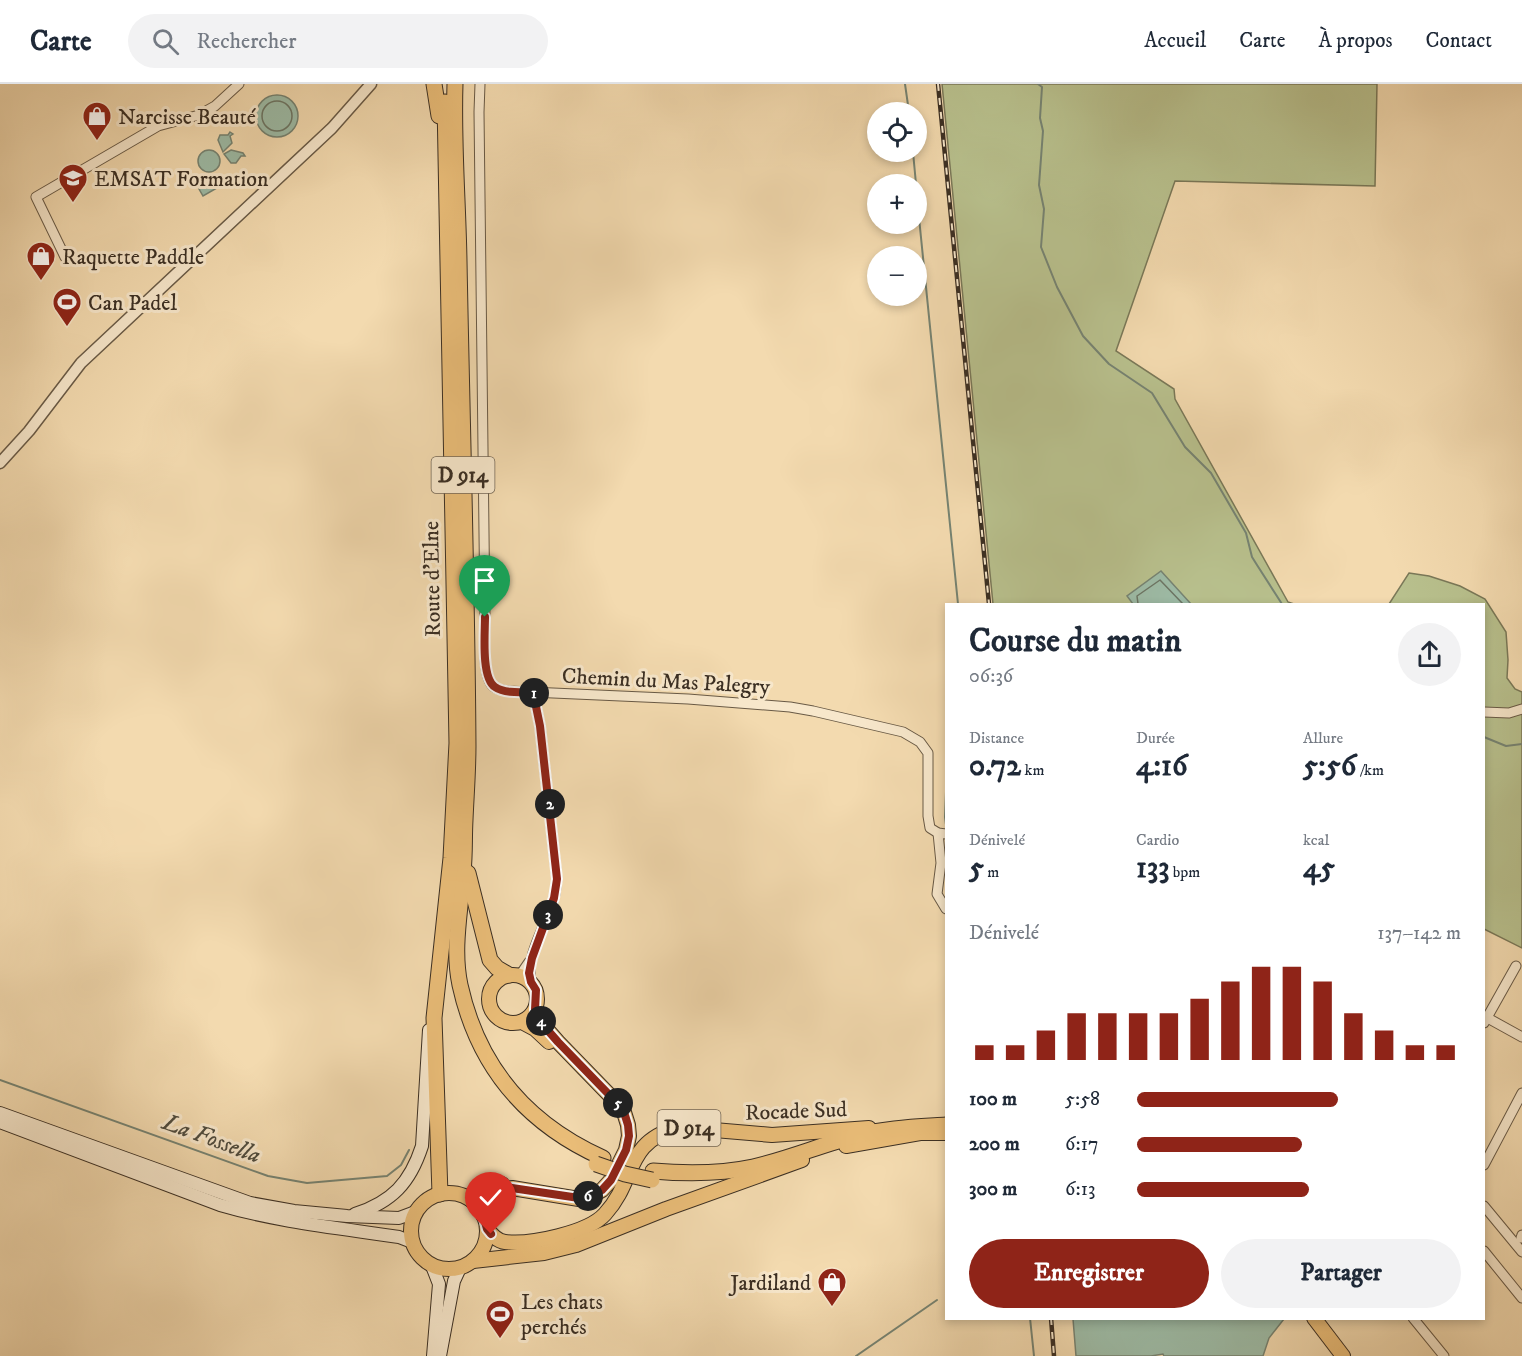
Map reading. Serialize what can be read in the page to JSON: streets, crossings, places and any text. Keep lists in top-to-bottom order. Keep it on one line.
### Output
{"streets":{"highway":["D 914","Route d'Elne"],"main road":["Rocade Sud"],"street":["Chemin du Mas Palegry"]},"crossings":[["D 914","Route d'Elne"],["D 914","Chemin du Mas Palegry"],["D 914","Rocade Sud"]],"water":["La Fossella"],"places":{"shop":["Narcisse Beauté","Raquette Paddle","Jardiland"],"school or university":["EMSAT Formation"],"sports":["Can Padel","Les chats perchés"]},"page":{"header":"Carte","search":"Rechercher","nav":["Accueil","Carte","À propos","Contact"],"map_buttons":["+","−"],"heading":["Course du matin","06:36"],"pins":["1","2","3","4","5","6"],"stats":[["Distance","0.72 km"],["Durée","4:16"],["Allure","5:56 /km"],["Dénivelé","5 m"],["Cardio","133 bpm"],["kcal","45"]],"chart":["Dénivelé","137–142 m"],"list":[{"name":"100 m","note":"5:58"},{"name":"200 m","note":"6:17"},{"name":"300 m","note":"6:13"}],"buttons":["Enregistrer","Partager"]}}
